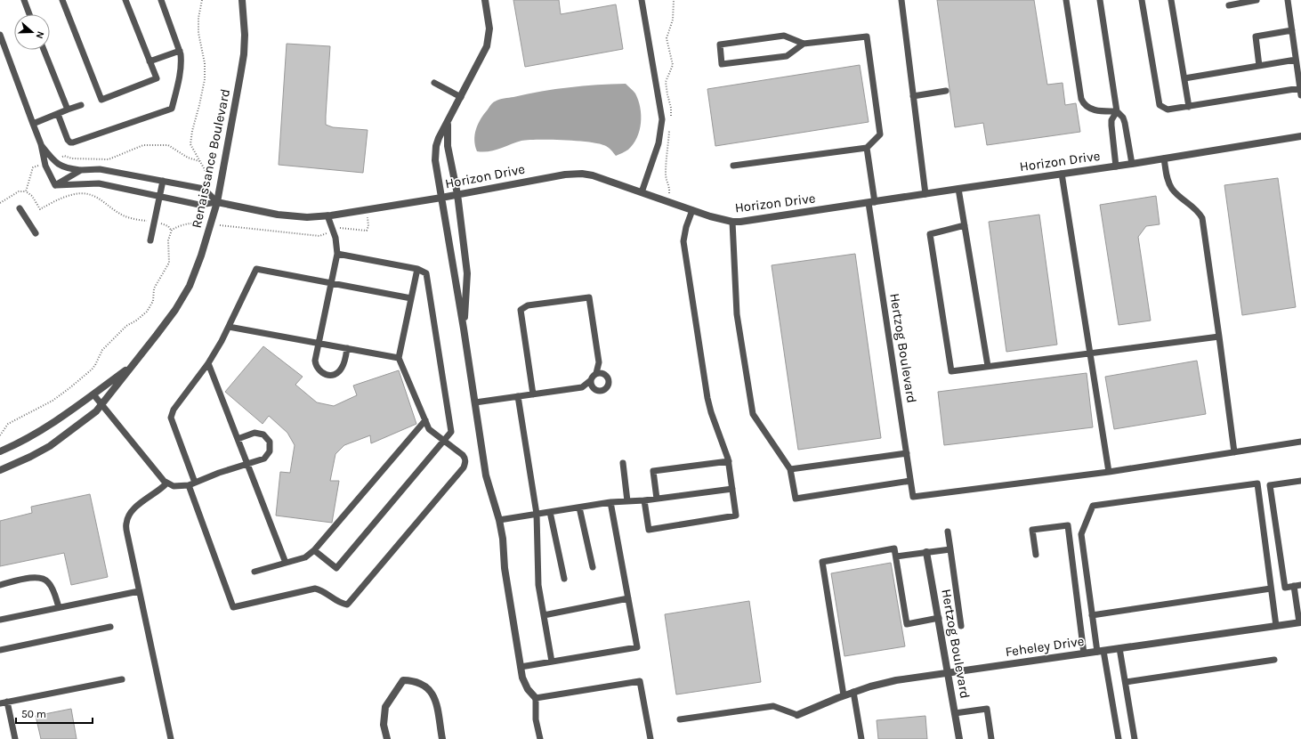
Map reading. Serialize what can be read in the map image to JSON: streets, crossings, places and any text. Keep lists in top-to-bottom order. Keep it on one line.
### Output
{"streets":{"street":["Renaissance Boulevard","Horizon Drive","Hertzog Boulevard","Feheley Drive"]},"crossings":[["Renaissance Boulevard","Horizon Drive"],["Horizon Drive","Hertzog Boulevard"],["Hertzog Boulevard","Feheley Drive"]],"scale_bar":"50 m","north":"right"}
